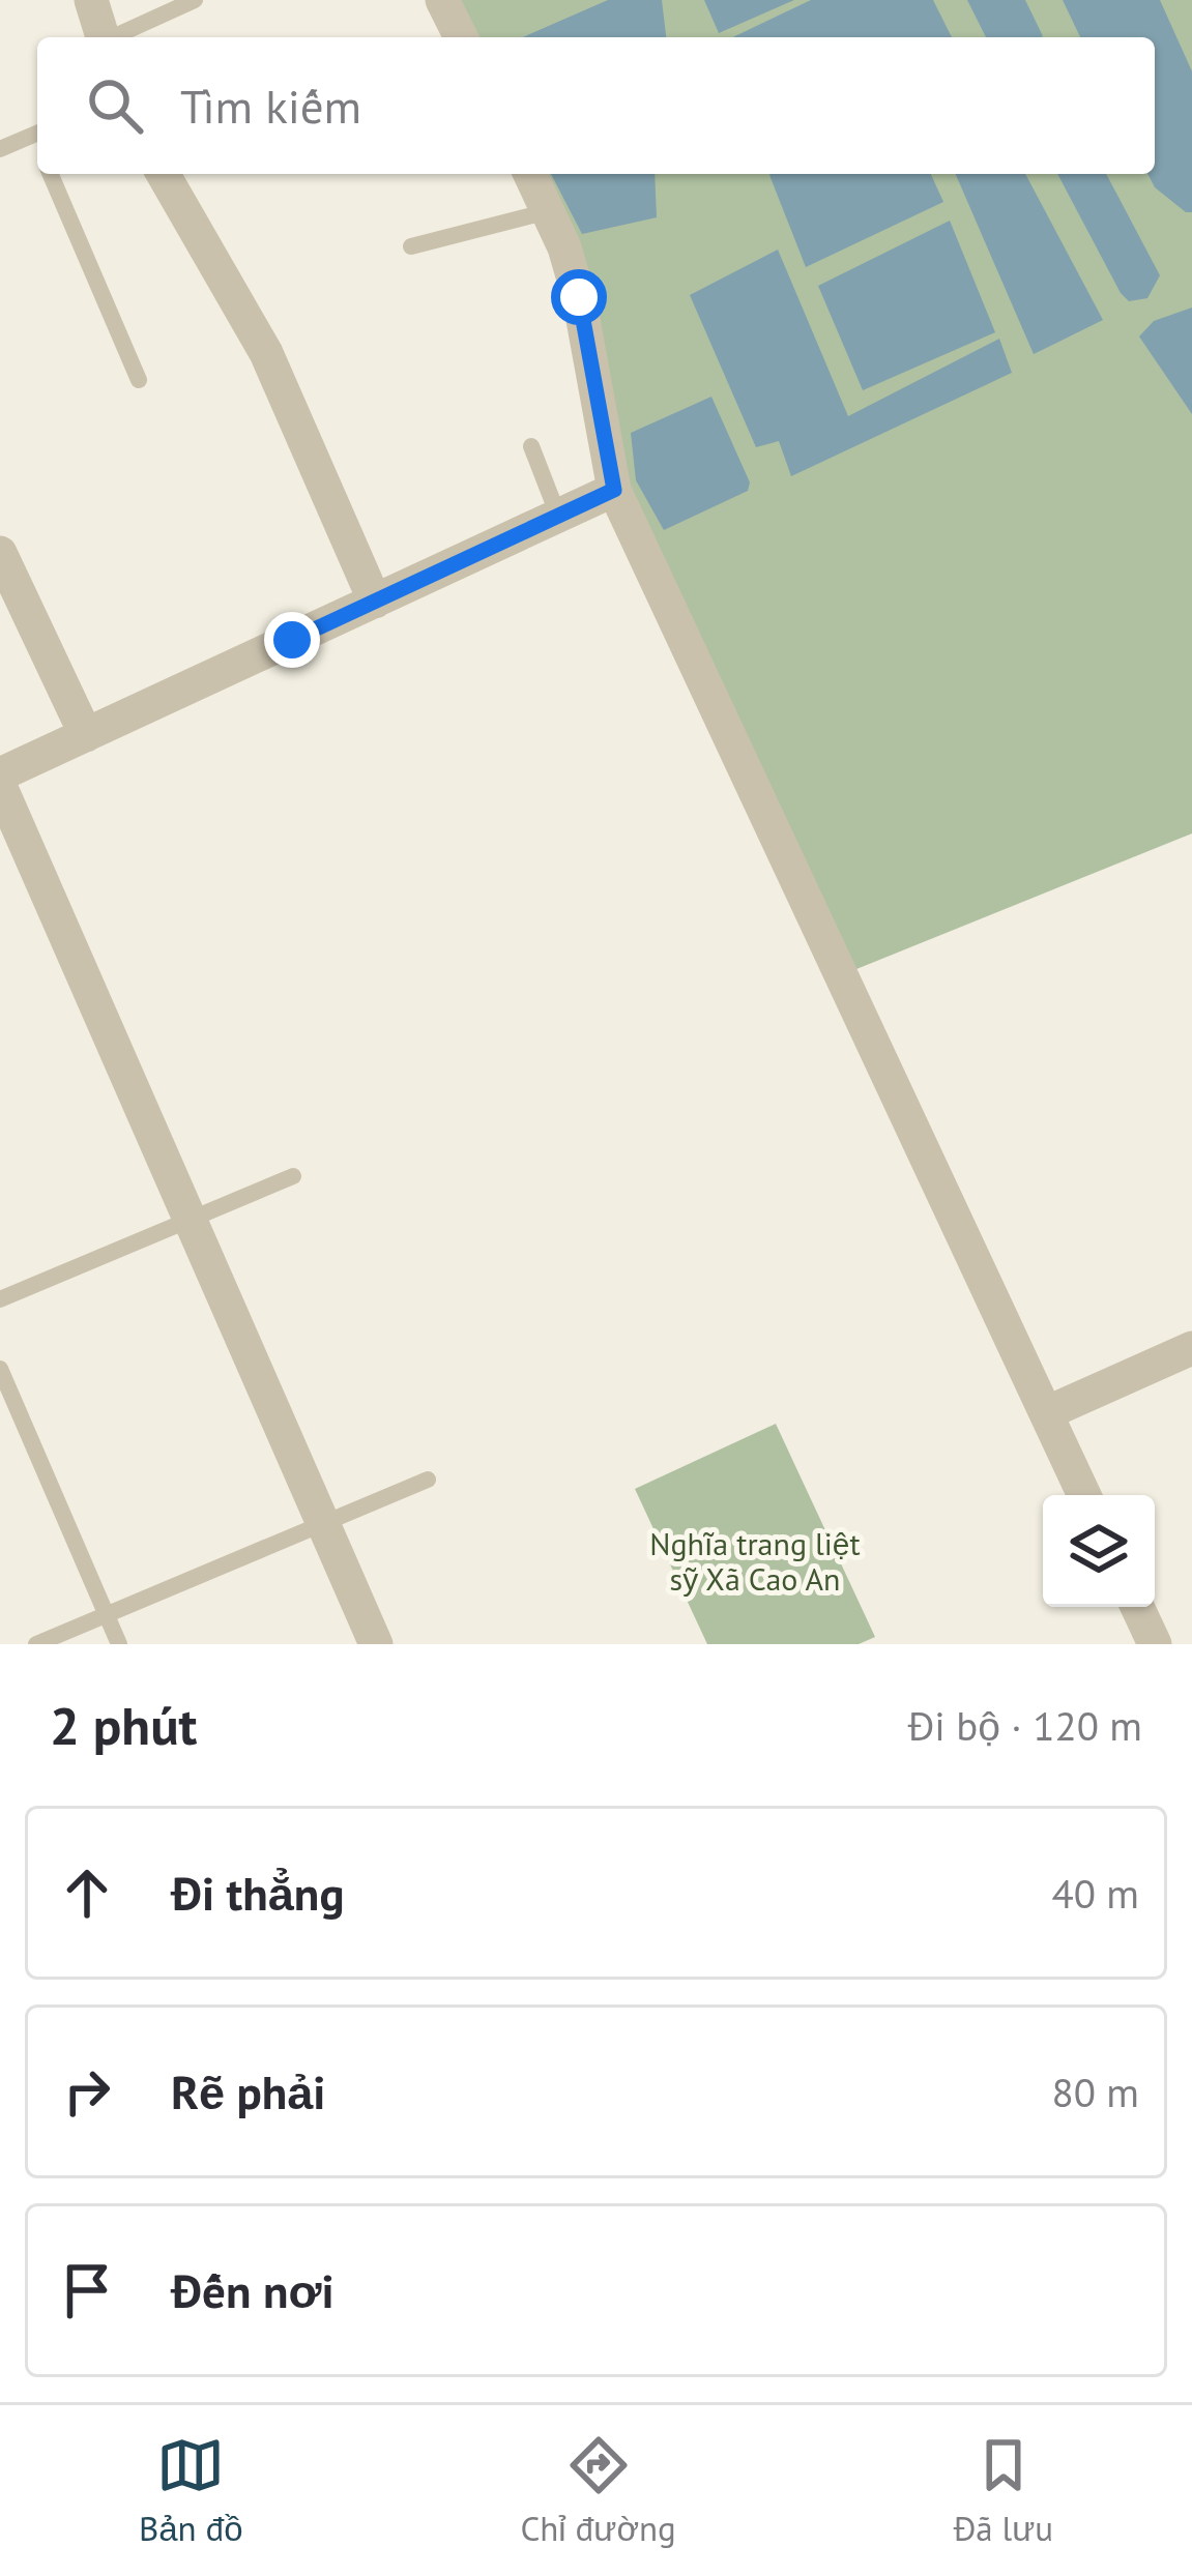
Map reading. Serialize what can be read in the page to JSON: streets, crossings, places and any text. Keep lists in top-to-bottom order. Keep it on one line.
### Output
{"parks":["Nghĩa trang liệt sỹ Xã Cao An"],"page":{"search":"Tìm kiếm","heading":["2 phút","Đi bộ · 120 m"],"list":[["Đi thẳng","40 m"],["Rẽ phải","80 m"],"Đến nơi"],"nav":["Bản đồ","Chỉ đường","Đã lưu"]}}
